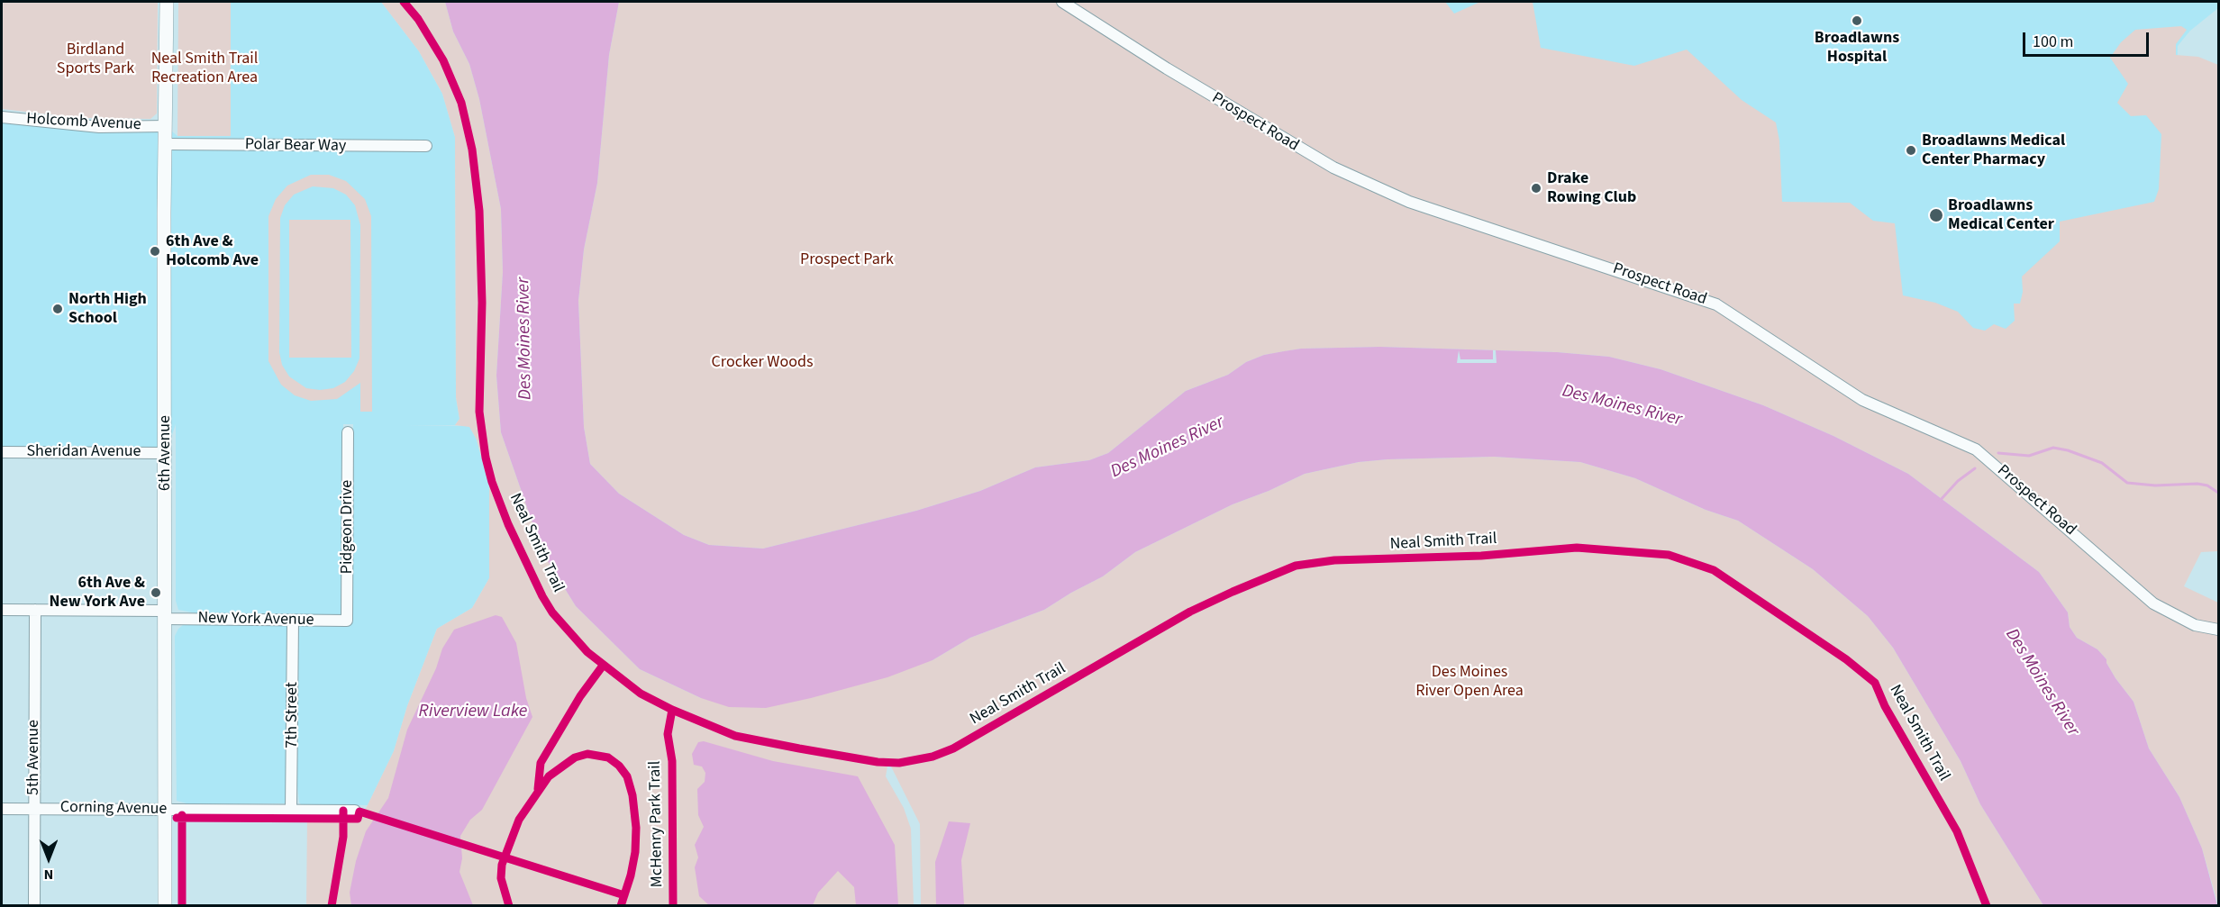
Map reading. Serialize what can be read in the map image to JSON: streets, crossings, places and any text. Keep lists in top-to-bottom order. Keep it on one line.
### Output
{"streets":{"main road":["6th Avenue"],"street":["Holcomb Avenue","Prospect Road","Polar Bear Way","Sheridan Avenue","Pidgeon Drive","New York Avenue","7th Street","5th Avenue","Corning Avenue"],"cycle path":["Neal Smith Trail","McHenry Park Trail"]},"crossings":[["Holcomb Avenue","6th Avenue"],["Polar Bear Way","6th Avenue"],["Sheridan Avenue","6th Avenue"],["6th Avenue","New York Avenue"],["6th Avenue","Corning Avenue"],["Pidgeon Drive","New York Avenue"],["New York Avenue","7th Street"],["New York Avenue","5th Avenue"],["7th Street","Corning Avenue"],["5th Avenue","Corning Avenue"]],"water":["Des Moines River","Riverview Lake"],"parks":["Birdland Sports Park","Neal Smith Trail Recreation Area","Prospect Park","Crocker Woods","Des Moines River Open Area"],"places":["Broadlawns Hospital","Broadlawns Medical Center Pharmacy","Drake Rowing Club","Broadlawns Medical Center","6th Ave & Holcomb Ave","North High School","6th Ave & New York Ave"],"scale_bar":"100 m","north":"bottom"}
